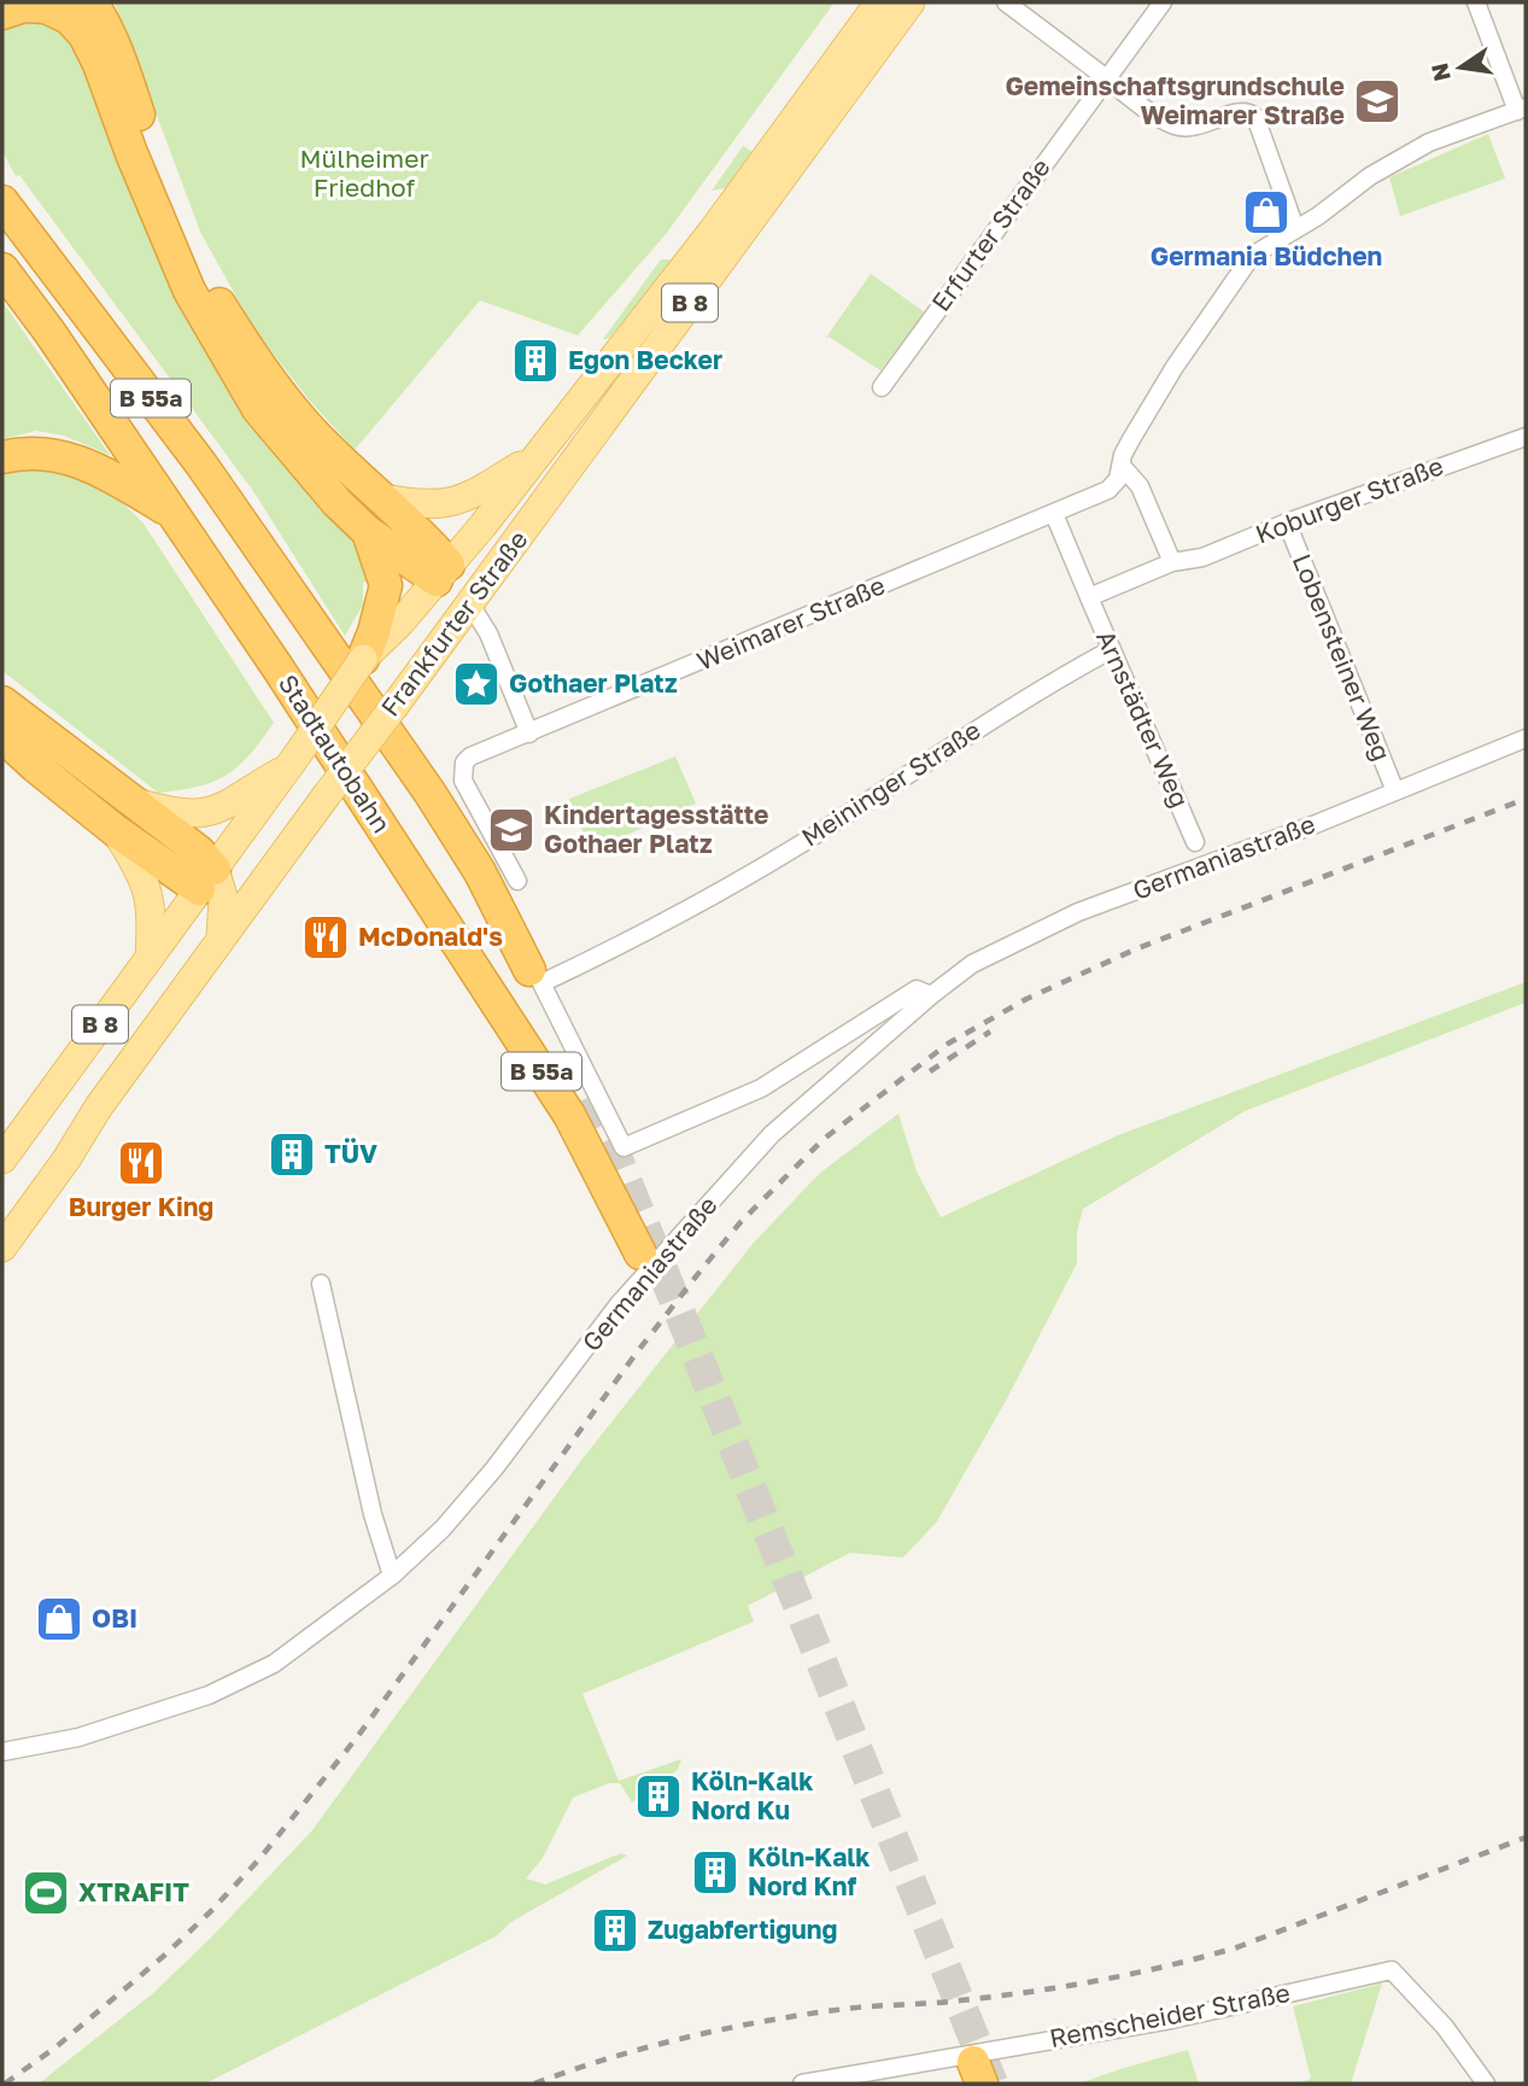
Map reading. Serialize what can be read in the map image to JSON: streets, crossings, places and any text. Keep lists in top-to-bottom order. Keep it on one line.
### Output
{"streets":{"highway":["B 55a","Stadtautobahn"],"main road":["B 8","Frankfurter Straße"],"street":["Erfurter Straße","Koburger Straße","Weimarer Straße","Lobensteiner Weg","Arnstädter Weg","Meininger Straße","Germaniastraße","Remscheider Straße"]},"crossings":[["Koburger Straße","Lobensteiner Weg"],["Koburger Straße","Arnstädter Weg"],["Weimarer Straße","Arnstädter Weg"],["Lobensteiner Weg","Germaniastraße"],["Arnstädter Weg","Meininger Straße"],["Meininger Straße","Germaniastraße"]],"parks":["Mülheimer Friedhof"],"places":{"school or university":["Gemeinschaftsgrundschule Weimarer Straße","Kindertagesstätte Gothaer Platz"],"shop":["Germania Büdchen","OBI"],"building":["Egon Becker","TÜV","Köln-Kalk Nord Ku","Köln-Kalk Nord Knf","Zugabfertigung"],"place":["Gothaer Platz"],"restaurant":["McDonald's","Burger King"],"sports":["XTRAFIT"]},"north":"left"}
